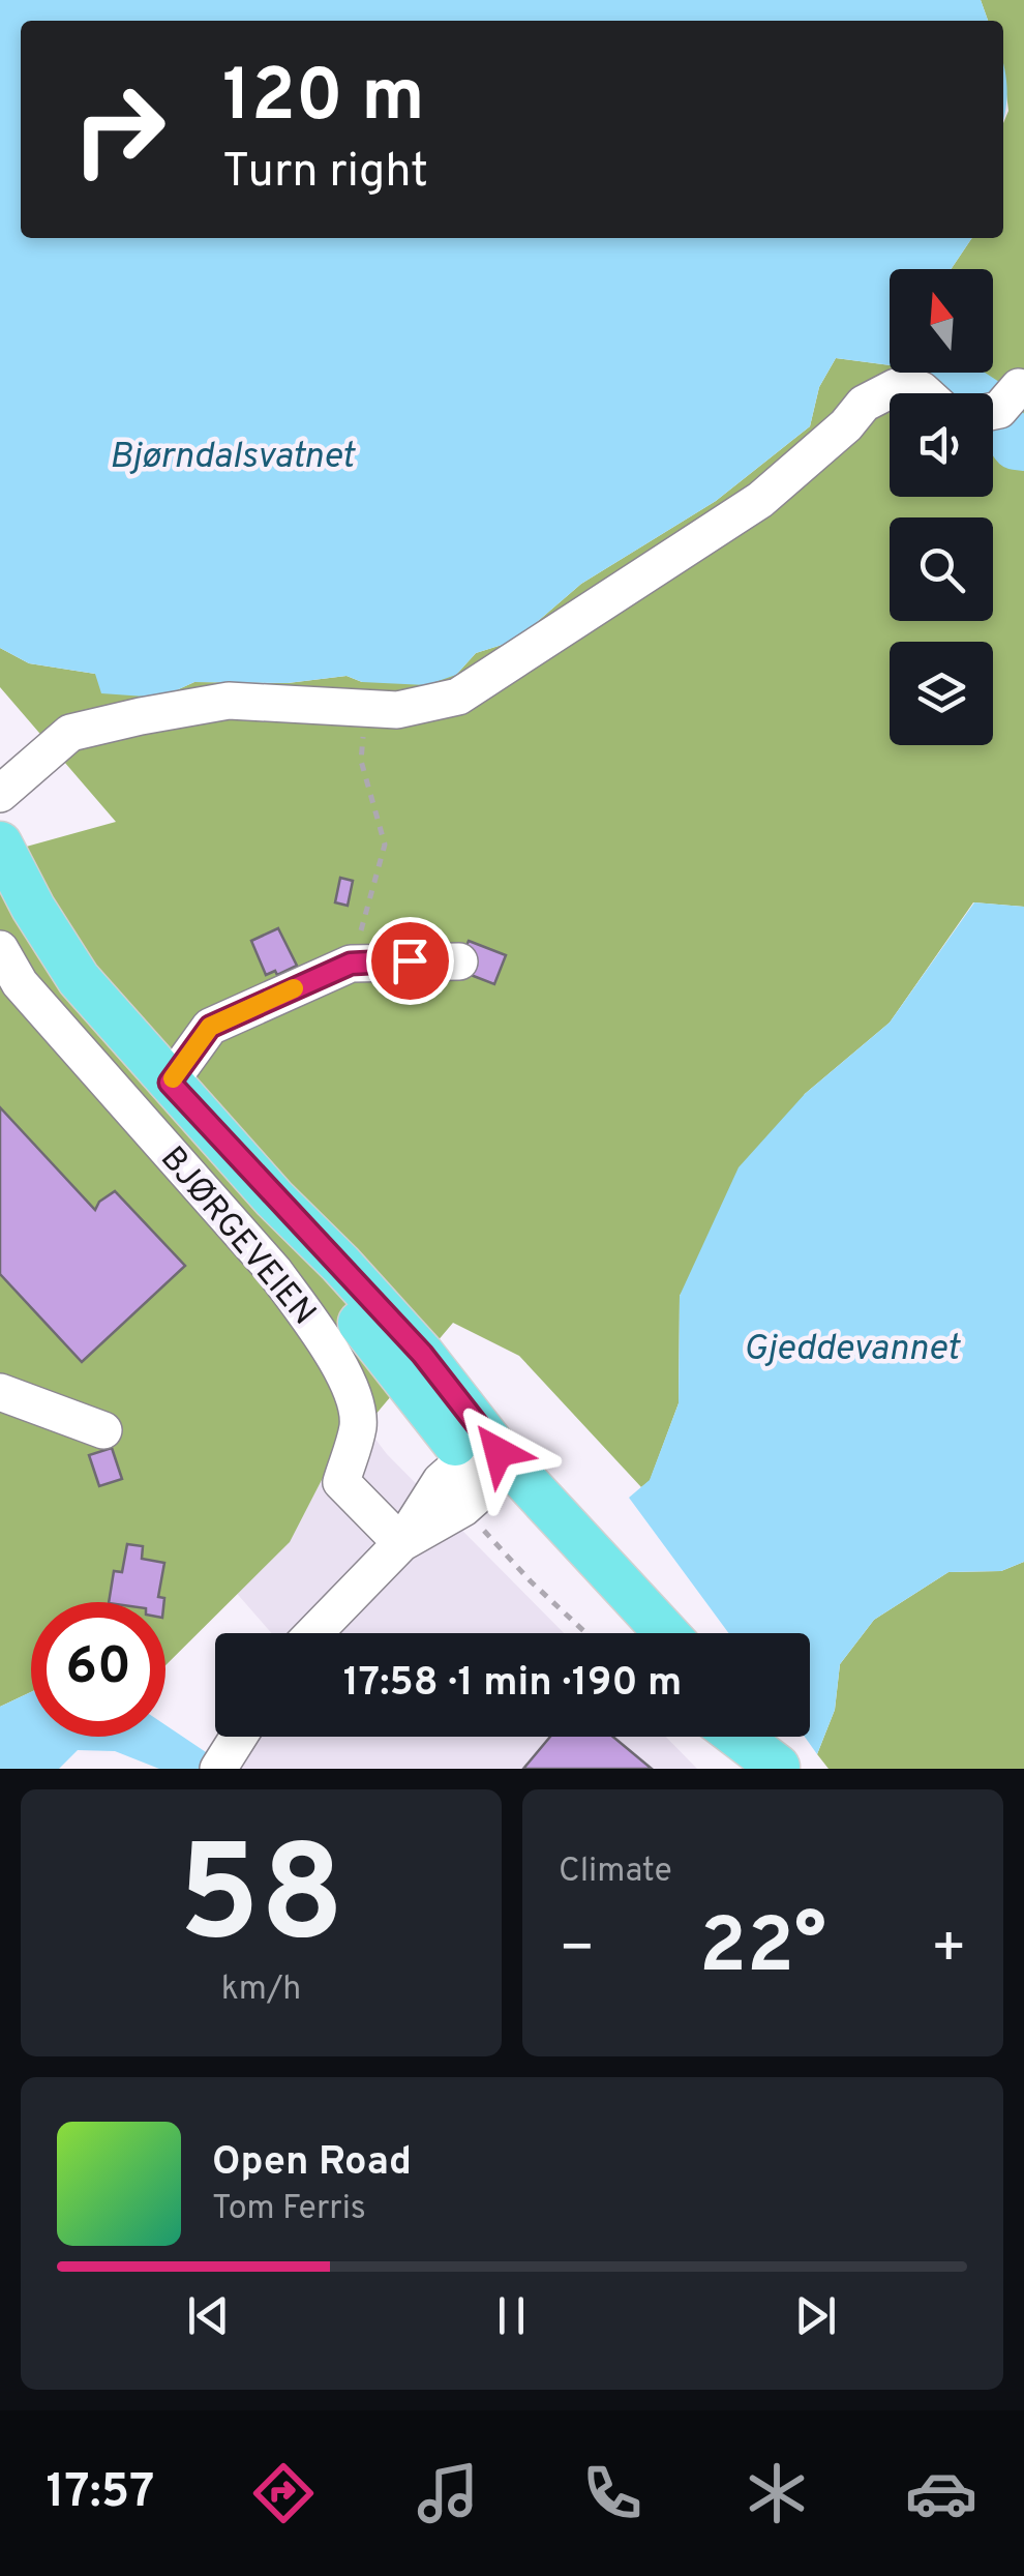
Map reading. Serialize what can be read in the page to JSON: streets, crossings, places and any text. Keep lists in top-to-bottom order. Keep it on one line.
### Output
{"streets":{"main road":["BJØRGEVEIEN"]},"water":["Bjørndalsvatnet","Gjeddevannet"],"north":"top","page":{"turn":["120 m","Turn right"],"limit":"60","trip":"17:58 · 1 min · 190 m","tile":[["58","km/h"],"Climate"],"heat":["−","22°","+"],"song":["Open Road","Tom Ferris"],"tabs":"17:57"}}
